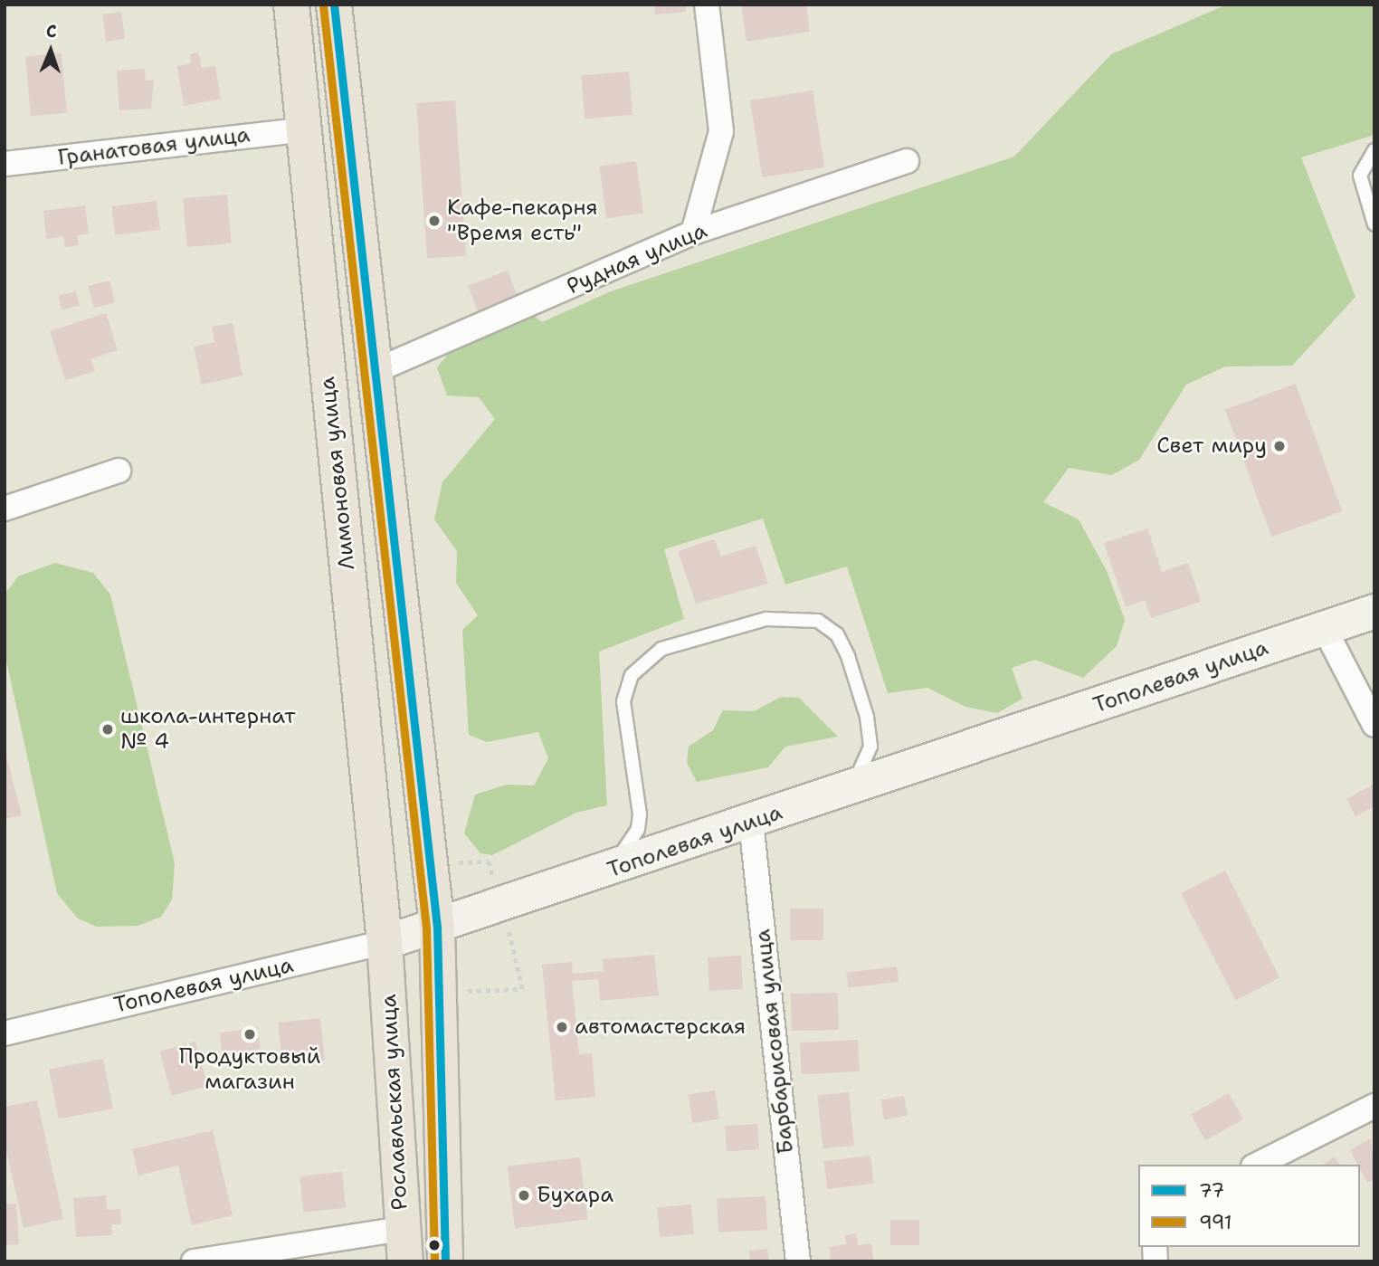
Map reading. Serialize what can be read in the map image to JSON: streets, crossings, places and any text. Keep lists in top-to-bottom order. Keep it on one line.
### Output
{"streets":{"highway":["Лимоновая улица","Рославльская улица"],"main road":["Тополевая улица"],"street":["Гранатовая улица","Рудная улица","Барбарисовая улица"]},"crossings":[["Гранатовая улица","Лимоновая улица"],["Рудная улица","Лимоновая улица"],["Лимоновая улица","Тополевая улица"],["Лимоновая улица","Рославльская улица"],["Тополевая улица","Барбарисовая улица"],["Тополевая улица","Рославльская улица"]],"places":["Кафе-пекарня \"Время есть\"","Свет миру","школа-интернат № 4","автомастерская","Продуктовый магазин","Бухара"],"lines":["transit line 77","transit line 991"],"legend":["77","991"],"north":"top"}
